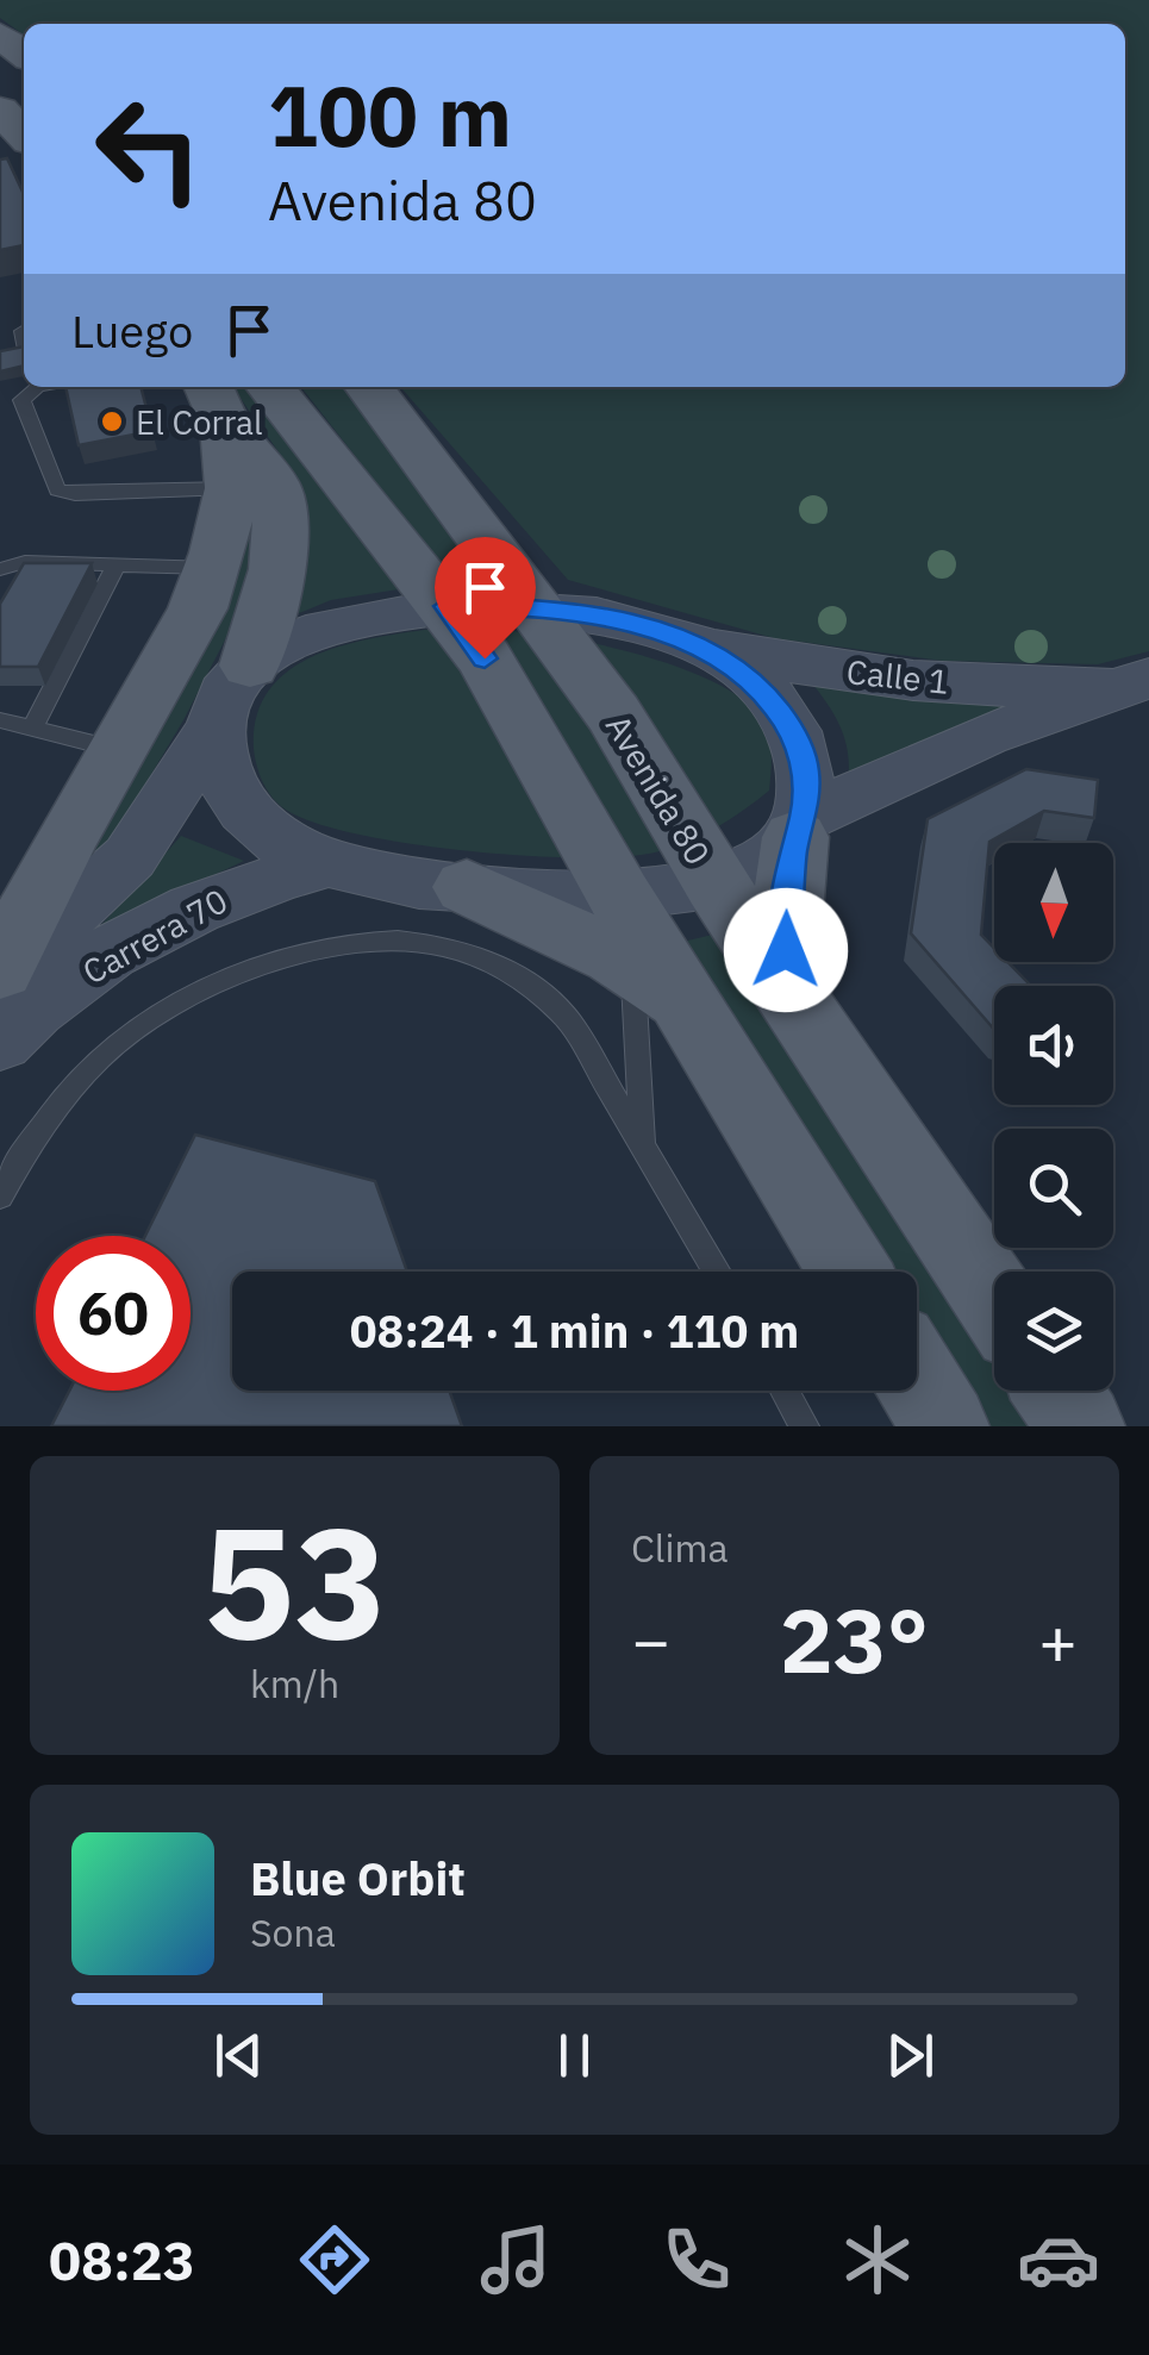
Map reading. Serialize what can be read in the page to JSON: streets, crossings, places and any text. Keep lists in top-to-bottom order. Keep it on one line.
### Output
{"streets":{"main road":["Calle 1","Avenida 80","Carrera 70"]},"crossings":[["Calle 1","Avenida 80"],["Calle 1","Carrera 70"]],"places":["El Corral"],"north":"bottom","page":{"turn":["100 m","Avenida 80"],"then":"Luego","limit":"60","trip":"08:24 · 1 min · 110 m","tile":[["53","km/h"],"Clima"],"heat":["−","23°","+"],"song":["Blue Orbit","Sona"],"tabs":"08:23"}}
